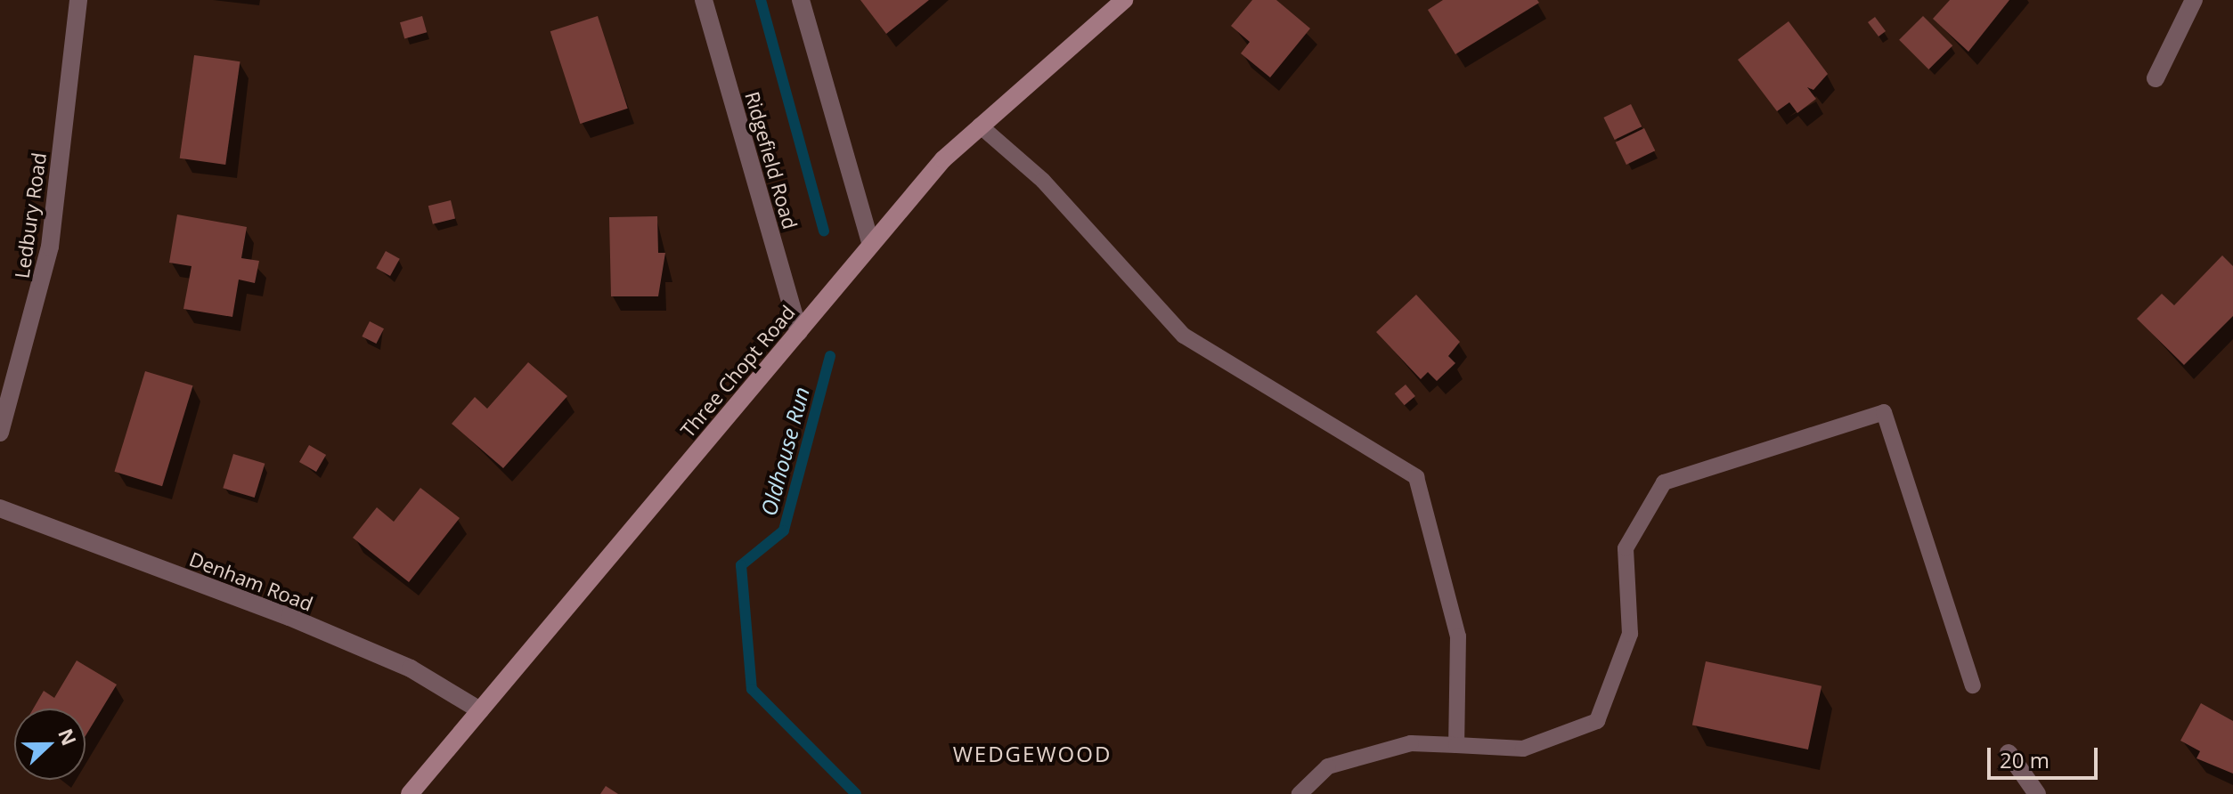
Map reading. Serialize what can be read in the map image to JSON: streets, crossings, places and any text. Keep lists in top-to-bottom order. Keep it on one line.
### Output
{"streets":{"main road":["Three Chopt Road"],"street":["Ridgefield Road","Ledbury Road","Denham Road"]},"crossings":[["Ridgefield Road","Three Chopt Road"],["Three Chopt Road","Denham Road"]],"districts":["WEDGEWOOD"],"water":["Oldhouse Run"],"scale_bar":"20 m","north":"right"}
